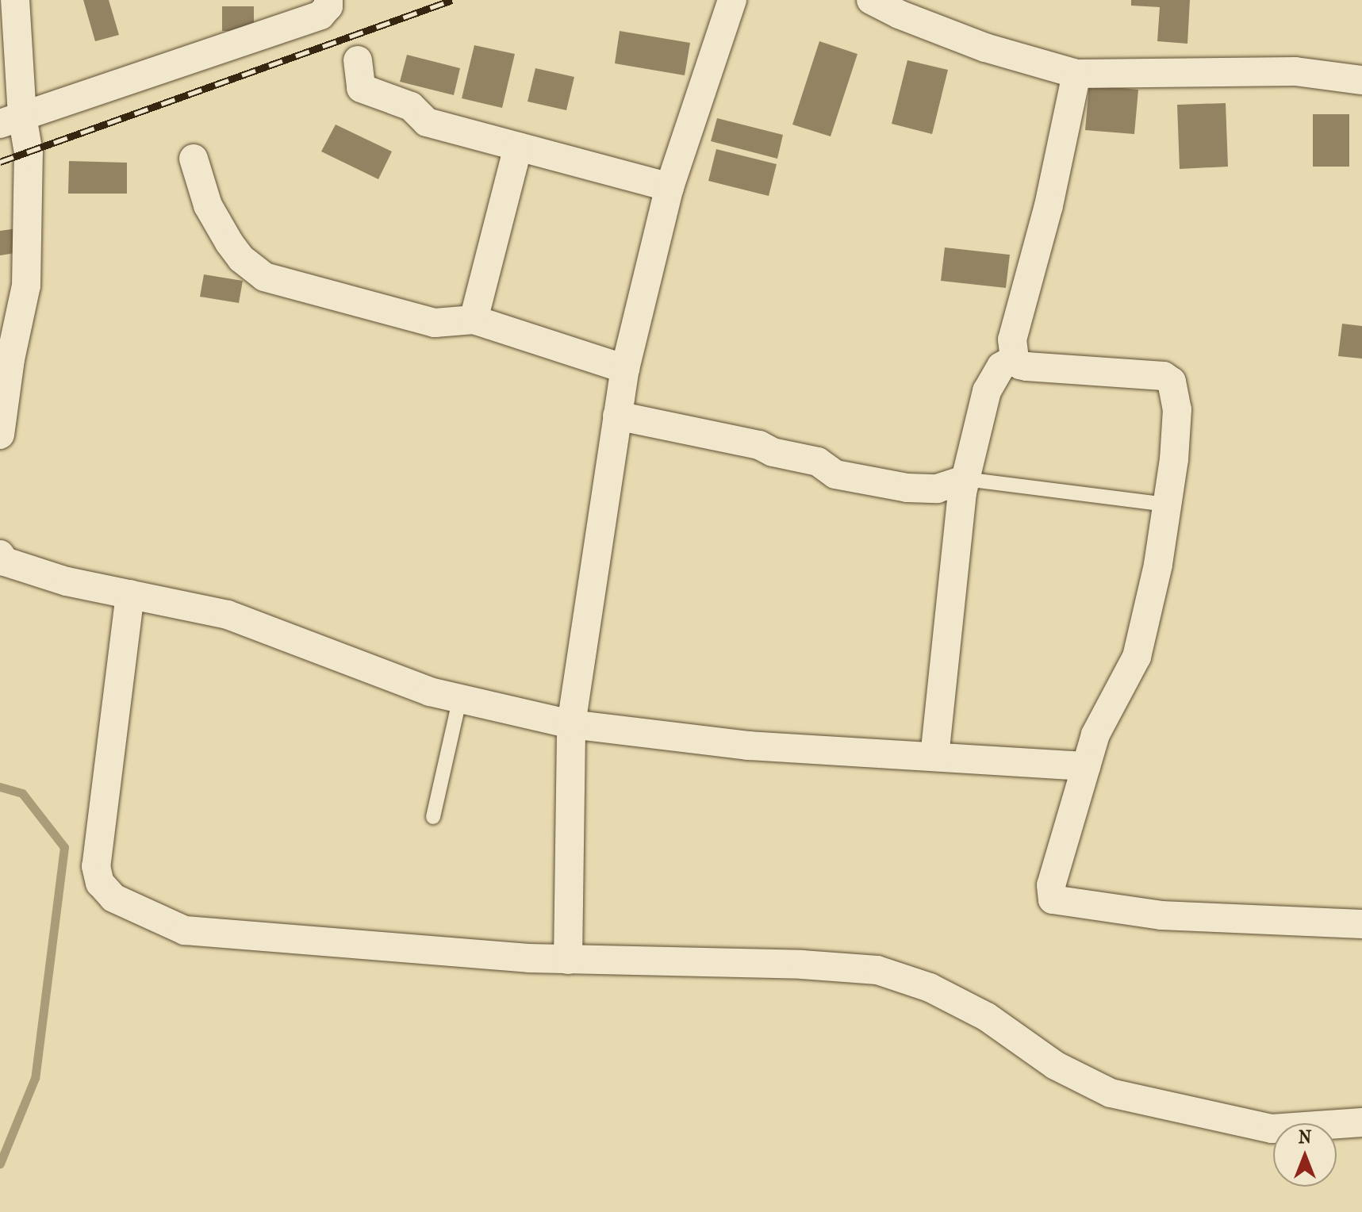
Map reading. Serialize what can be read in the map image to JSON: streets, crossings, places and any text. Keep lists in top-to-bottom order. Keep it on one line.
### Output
{"north":"top"}
